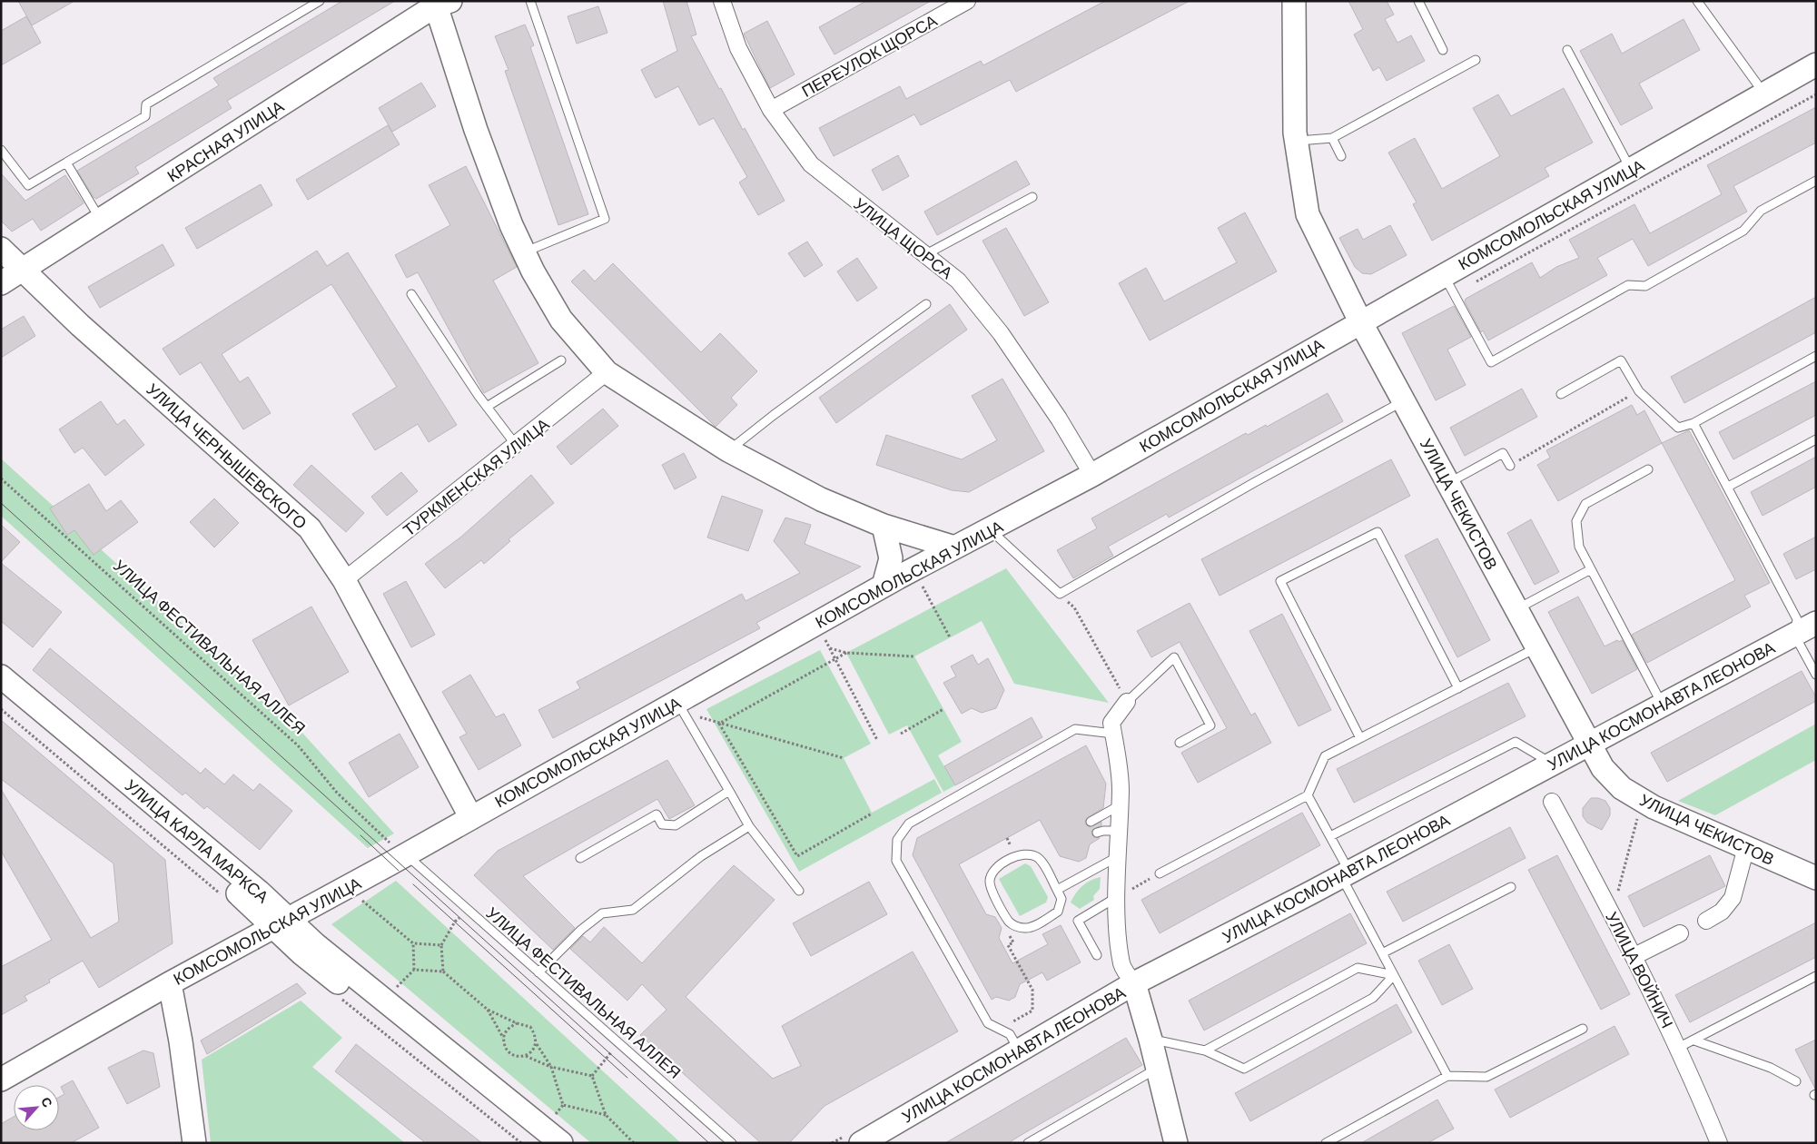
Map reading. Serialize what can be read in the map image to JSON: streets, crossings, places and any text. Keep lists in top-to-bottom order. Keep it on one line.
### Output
{"streets":{"main road":["КРАСНАЯ УЛИЦА","КОМСОМОЛЬСКАЯ УЛИЦА","УЛИЦА ЧЕРНЫШЕВСКОГО","УЛИЦА ЧЕКИСТОВ","УЛИЦА КОСМОНАВТА ЛЕОНОВА","УЛИЦА КАРЛА МАРКСА"],"street":["ПЕРЕУЛОК ЩОРСА","УЛИЦА ЩОРСА","ТУРКМЕНСКАЯ УЛИЦА","УЛИЦА ВОЙНИЧ"],"lane":["УЛИЦА ФЕСТИВАЛЬНАЯ АЛЛЕЯ"]},"crossings":[["ПЕРЕУЛОК ЩОРСА","УЛИЦА ЩОРСА"],["КРАСНАЯ УЛИЦА","УЛИЦА ЧЕРНЫШЕВСКОГО"],["КОМСОМОЛЬСКАЯ УЛИЦА","УЛИЦА ЩОРСА"],["КОМСОМОЛЬСКАЯ УЛИЦА","УЛИЦА ЧЕРНЫШЕВСКОГО"],["КОМСОМОЛЬСКАЯ УЛИЦА","УЛИЦА ЧЕКИСТОВ"],["КОМСОМОЛЬСКАЯ УЛИЦА","УЛИЦА ФЕСТИВАЛЬНАЯ АЛЛЕЯ"],["КОМСОМОЛЬСКАЯ УЛИЦА","УЛИЦА КАРЛА МАРКСА"],["УЛИЦА ЧЕРНЫШЕВСКОГО","ТУРКМЕНСКАЯ УЛИЦА"],["УЛИЦА ЧЕКИСТОВ","УЛИЦА КОСМОНАВТА ЛЕОНОВА"]],"north":"top right"}
